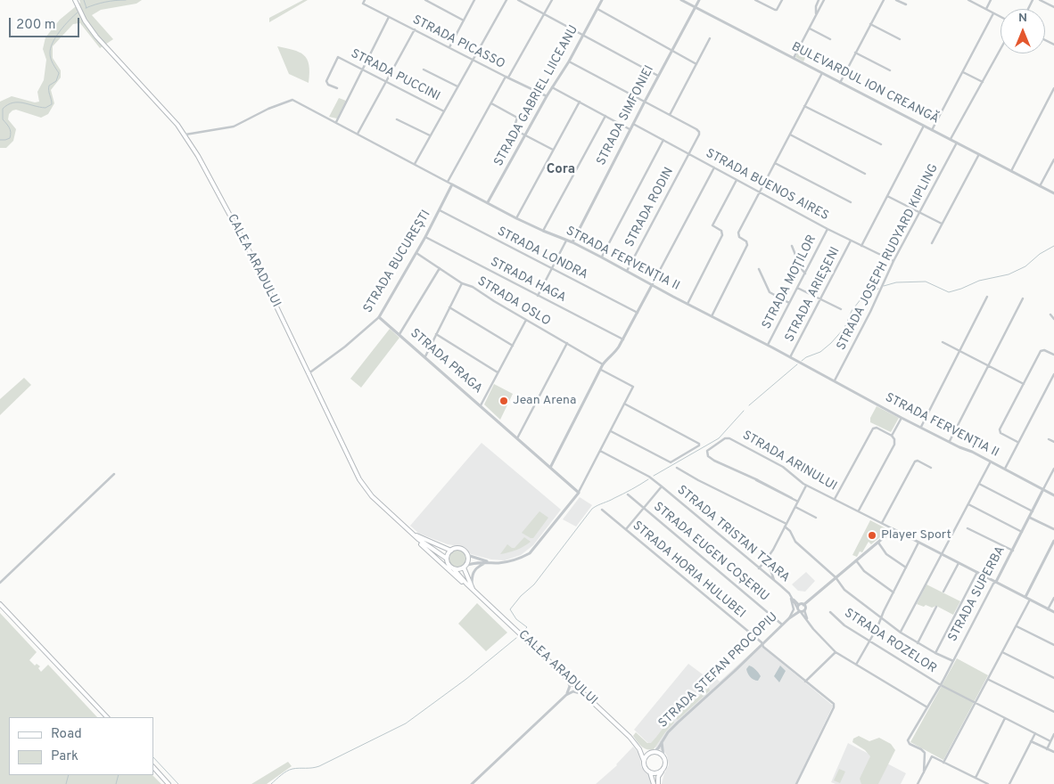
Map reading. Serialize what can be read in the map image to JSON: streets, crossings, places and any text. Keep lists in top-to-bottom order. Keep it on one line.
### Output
{"streets":{"main road":["CALEA ARADULUI"],"street":["STRADA PICASSO","STRADA PUCCINI","BULEVARDUL ION CREANGĂ","STRADA GABRIEL LIICEANU","STRADA SIMFONIEI","STRADA BUENOS AIRES","STRADA RODIN","STRADA LONDRA","STRADA JOSEPH RUDYARD KIPLING","STRADA FERVENȚIA II","STRADA BUCUREȘTI","STRADA HAGA","STRADA MOȚILOR","STRADA ARIEȘENI","STRADA OSLO","STRADA PRAGA","STRADA ARINULUI","STRADA TRISTAN TZARA","STRADA EUGEN COȘERIU","STRADA HORIA HULUBEI","STRADA SUPERBA","STRADA ROZELOR","STRADA ȘTEFAN PROCOPIU"]},"crossings":[["STRADA PICASSO","STRADA GABRIEL LIICEANU"],["BULEVARDUL ION CREANGĂ","STRADA SIMFONIEI"],["BULEVARDUL ION CREANGĂ","STRADA JOSEPH RUDYARD KIPLING"],["STRADA GABRIEL LIICEANU","STRADA FERVENȚIA II"],["STRADA SIMFONIEI","STRADA BUENOS AIRES"],["STRADA SIMFONIEI","STRADA FERVENȚIA II"],["STRADA BUENOS AIRES","STRADA RODIN"],["STRADA BUENOS AIRES","STRADA JOSEPH RUDYARD KIPLING"],["STRADA BUENOS AIRES","STRADA MOȚILOR"],["STRADA BUENOS AIRES","STRADA ARIEȘENI"],["STRADA RODIN","STRADA FERVENȚIA II"],["STRADA LONDRA","STRADA BUCUREȘTI"],["STRADA JOSEPH RUDYARD KIPLING","STRADA FERVENȚIA II"],["STRADA FERVENȚIA II","CALEA ARADULUI"],["STRADA FERVENȚIA II","STRADA BUCUREȘTI"],["STRADA FERVENȚIA II","STRADA MOȚILOR"],["STRADA FERVENȚIA II","STRADA ARIEȘENI"],["STRADA FERVENȚIA II","STRADA SUPERBA"],["CALEA ARADULUI","STRADA BUCUREȘTI"],["CALEA ARADULUI","STRADA ȘTEFAN PROCOPIU"],["STRADA BUCUREȘTI","STRADA HAGA"],["STRADA BUCUREȘTI","STRADA OSLO"],["STRADA BUCUREȘTI","STRADA PRAGA"],["STRADA ARINULUI","STRADA SUPERBA"],["STRADA TRISTAN TZARA","STRADA SUPERBA"],["STRADA TRISTAN TZARA","STRADA ȘTEFAN PROCOPIU"],["STRADA EUGEN COȘERIU","STRADA ȘTEFAN PROCOPIU"],["STRADA HORIA HULUBEI","STRADA ȘTEFAN PROCOPIU"],["STRADA SUPERBA","STRADA ROZELOR"]],"districts":["Cora"],"places":["Jean Arena","Player Sport"],"legend":["Road","Park"],"scale_bar":"200 m","north":"top"}
